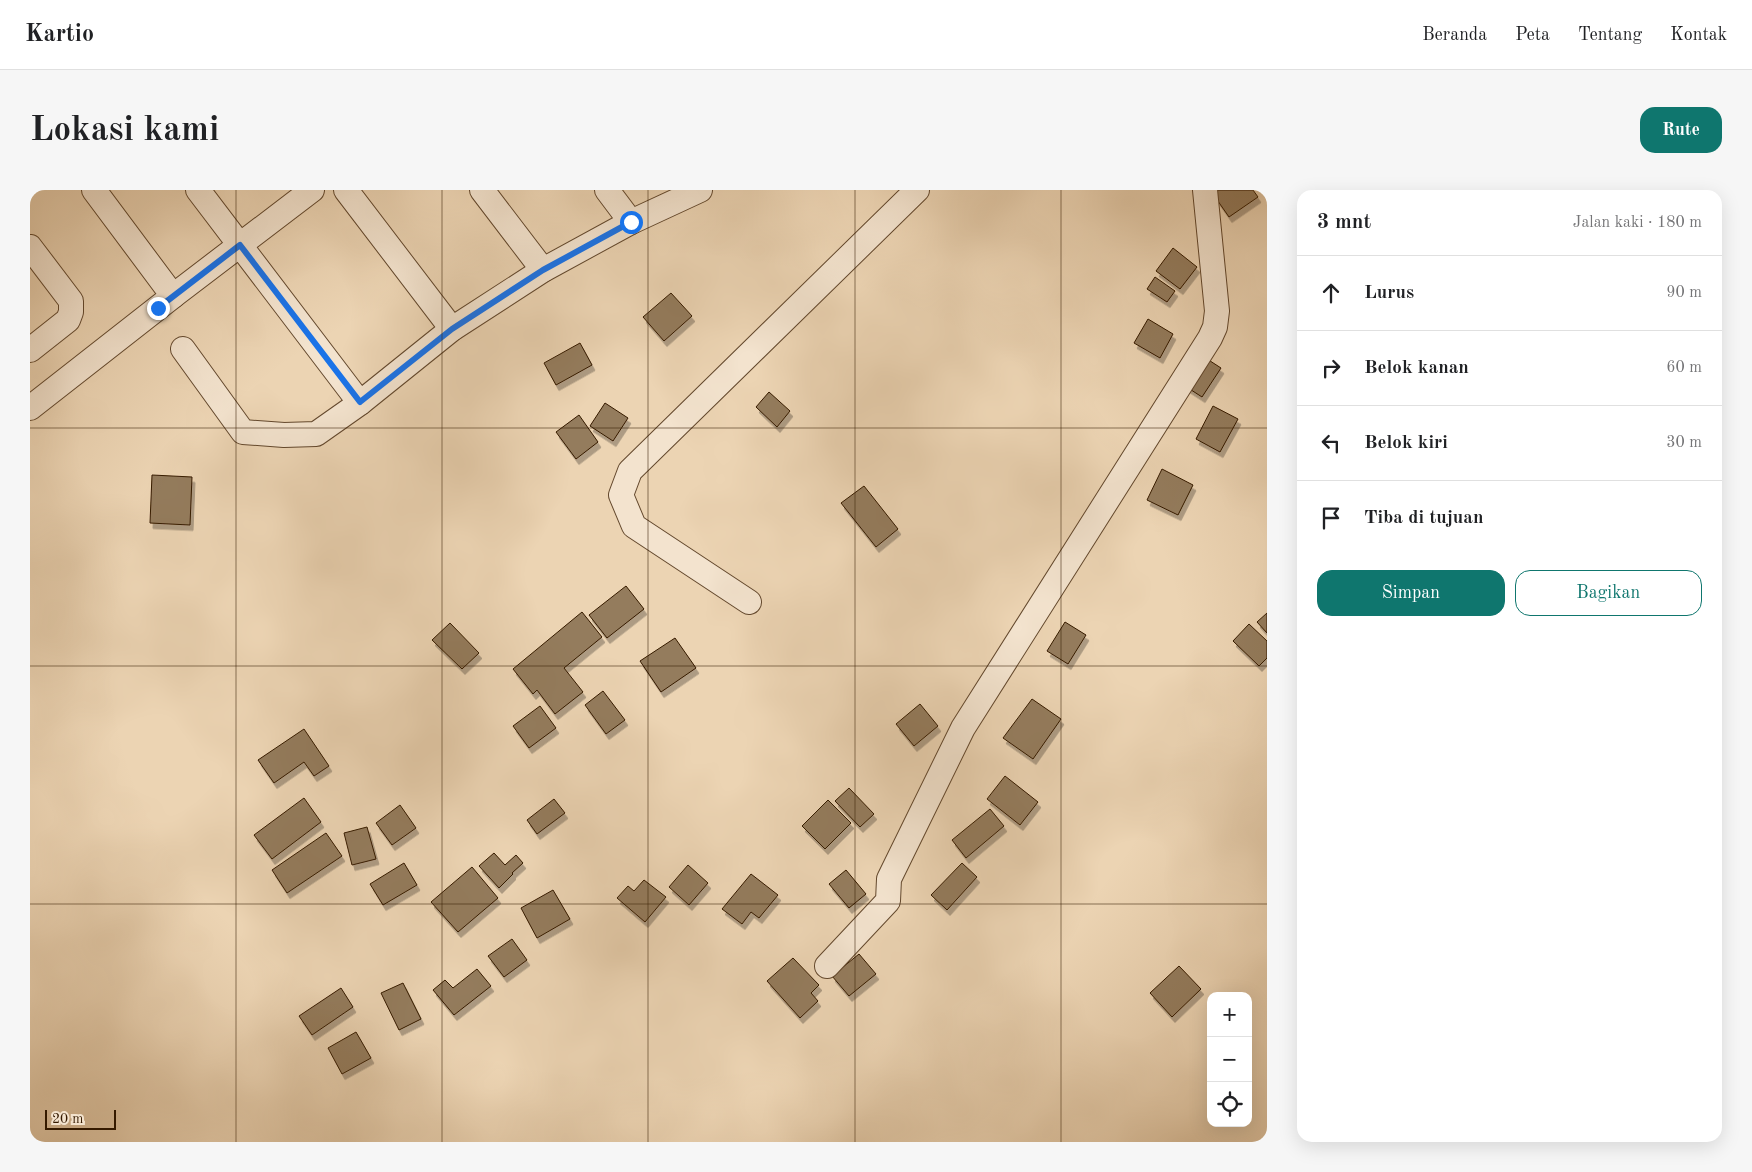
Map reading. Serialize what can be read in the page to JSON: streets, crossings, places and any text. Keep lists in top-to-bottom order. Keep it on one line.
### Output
{"scale_bar":"20 m","page":{"header":"Kartio","nav":["Beranda","Peta","Tentang","Kontak"],"buttons":["Rute",["Simpan","Bagikan"]],"title":"Lokasi kami","heading":["3 mnt","Jalan kaki · 180 m"],"list":[["Lurus","90 m"],["Belok kanan","60 m"],["Belok kiri","30 m"],"Tiba di tujuan"],"map_buttons":["+","−"],"scale":"20 m"}}
